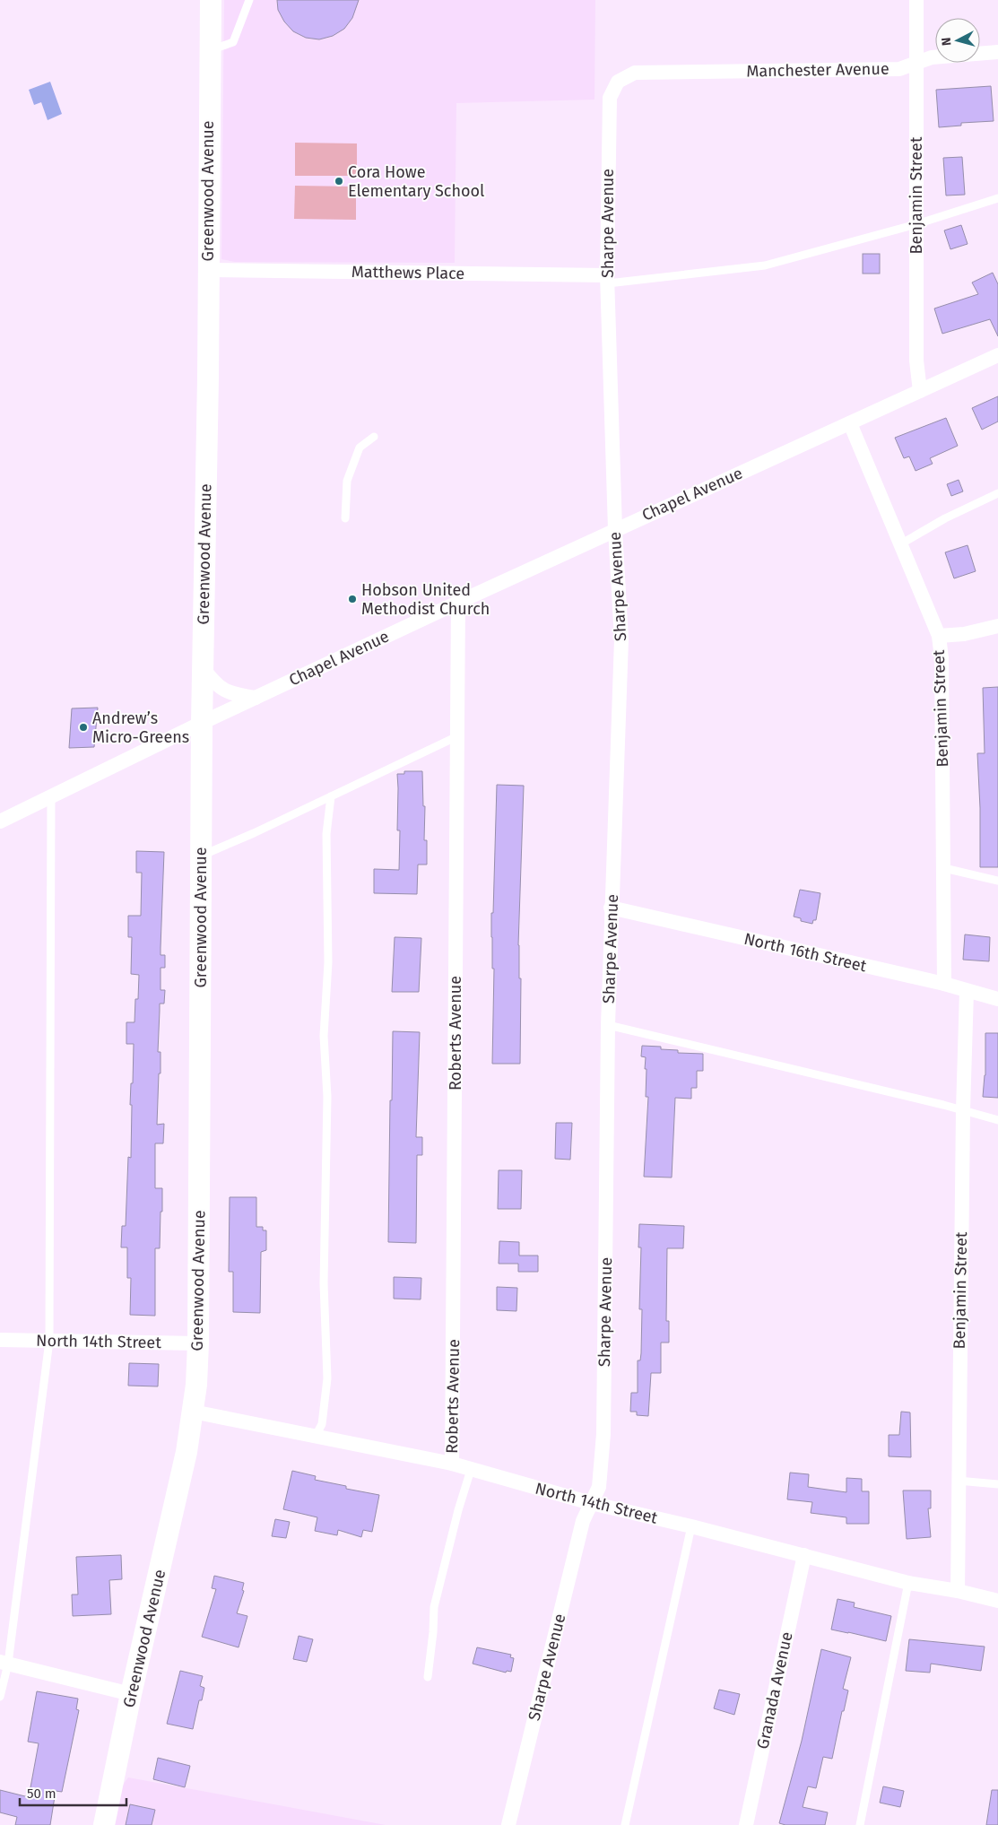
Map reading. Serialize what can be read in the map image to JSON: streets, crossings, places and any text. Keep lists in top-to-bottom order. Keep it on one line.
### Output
{"streets":{"street":["Manchester Avenue","Greenwood Avenue","Benjamin Street","Sharpe Avenue","Matthews Place","Chapel Avenue","North 16th Street","Roberts Avenue","North 14th Street","Granada Avenue"]},"crossings":[["Manchester Avenue","Benjamin Street"],["Manchester Avenue","Sharpe Avenue"],["Greenwood Avenue","Matthews Place"],["Greenwood Avenue","Chapel Avenue"],["Greenwood Avenue","North 14th Street"],["Benjamin Street","Chapel Avenue"],["Benjamin Street","North 16th Street"],["Benjamin Street","North 14th Street"],["Sharpe Avenue","Matthews Place"],["Sharpe Avenue","Chapel Avenue"],["Sharpe Avenue","North 16th Street"],["Sharpe Avenue","North 14th Street"],["Chapel Avenue","Roberts Avenue"],["Roberts Avenue","North 14th Street"],["North 14th Street","Granada Avenue"]],"places":["Cora Howe Elementary School","Hobson United Methodist Church","Andrew’s Micro-Greens"],"scale_bar":"50 m","north":"left"}
